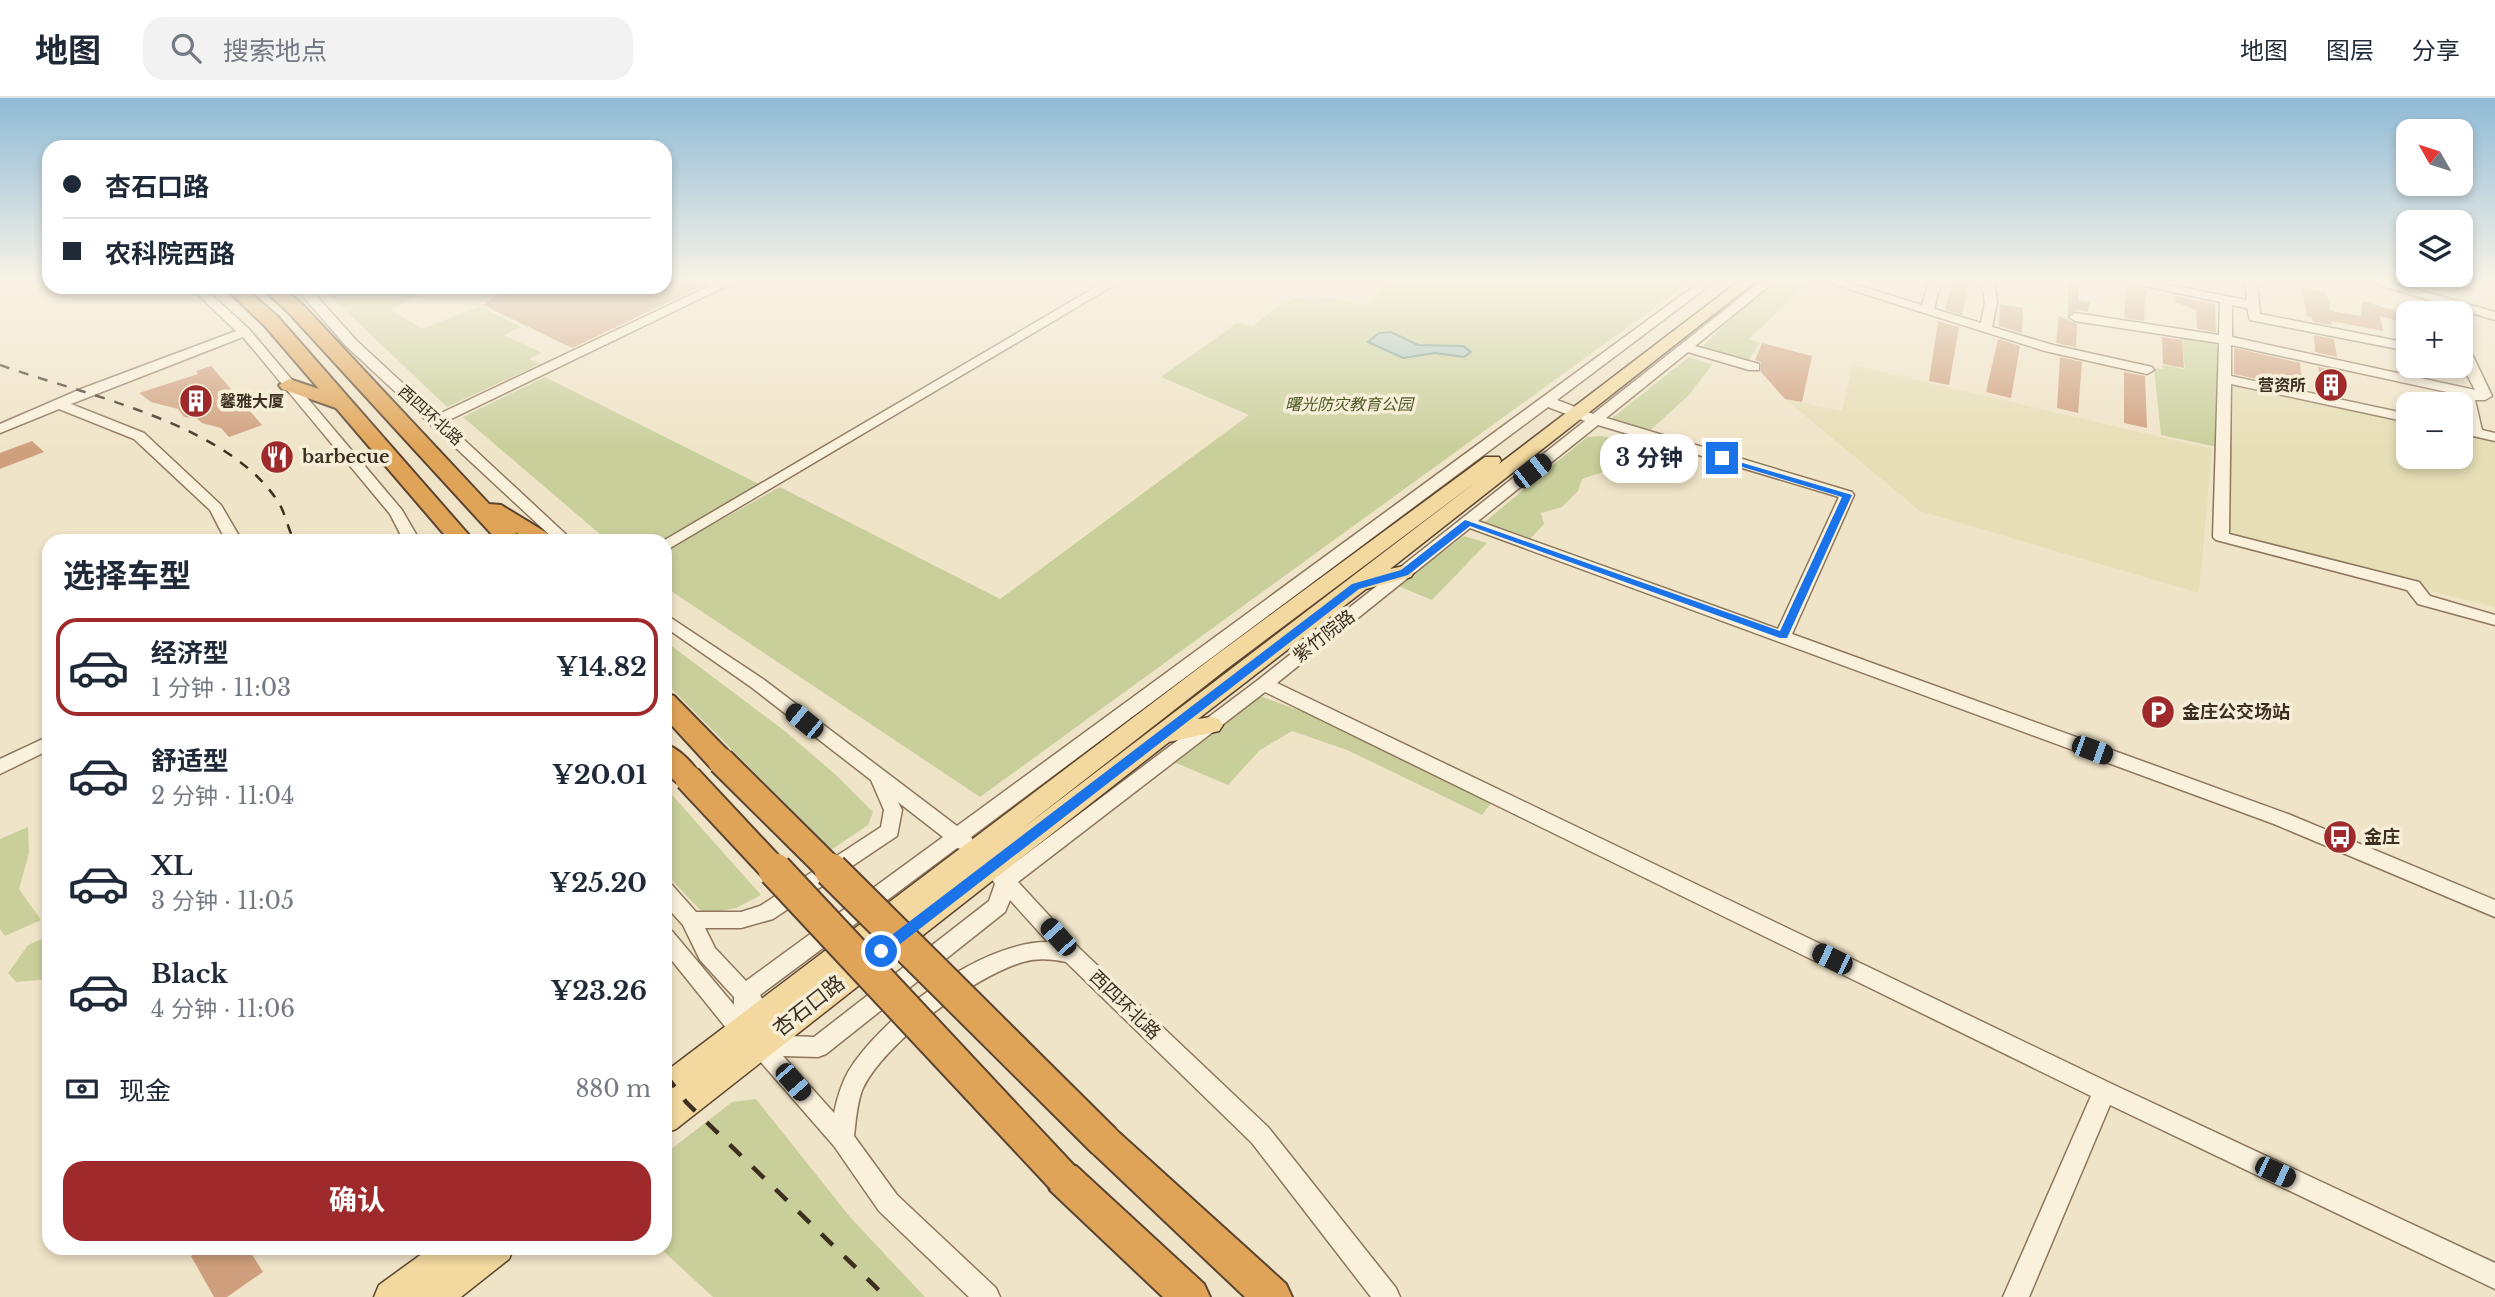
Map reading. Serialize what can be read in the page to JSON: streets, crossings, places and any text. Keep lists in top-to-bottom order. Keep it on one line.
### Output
{"streets":{"highway":["西四环北路"],"main road":["紫竹院路","杏石口路"]},"crossings":[["西四环北路","紫竹院路"],["西四环北路","杏石口路"],["紫竹院路","杏石口路"]],"parks":["曙光防灾教育公园"],"places":{"building":["营资所","馨雅大厦"],"restaurant":["barbecue"],"parking":["金庄公交场站"],"bus stop":["金庄"]},"north":"top left","page":{"header":"地图","search":"搜索地点","nav":["地图","图层","分享"],"map_buttons":["+","−"],"banner":["杏石口路","农科院西路"],"bubble":"3 分钟","heading":"选择车型","list":[{"name":"经济型","note":"1 分钟 · 11:03","value":"¥14.82"},{"name":"舒适型","note":"2 分钟 · 11:04","value":"¥20.01"},{"name":"XL","note":"3 分钟 · 11:05","value":"¥25.20"},{"name":"Black","note":"4 分钟 · 11:06","value":"¥23.26"}],"pay":["现金","880 m"],"buttons":"确认"}}
